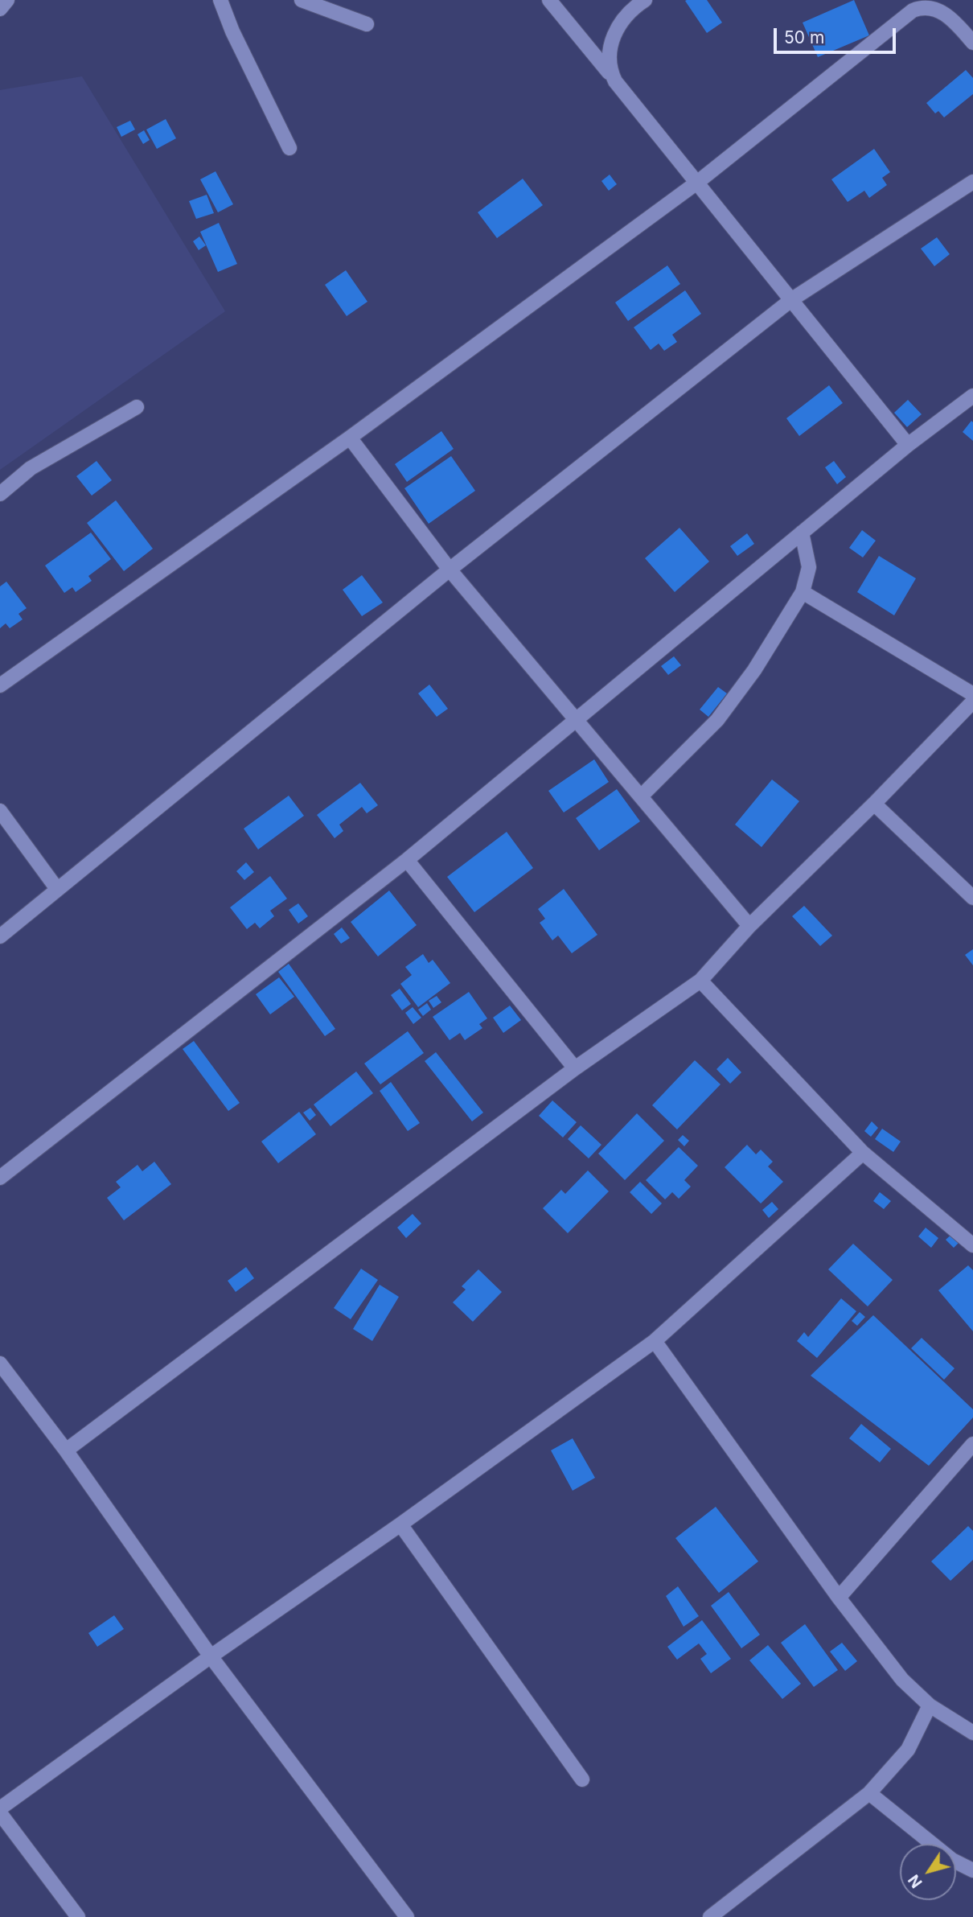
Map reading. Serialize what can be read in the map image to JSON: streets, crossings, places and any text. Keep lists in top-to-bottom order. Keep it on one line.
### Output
{"scale_bar":"50 m","north":"bottom left"}
